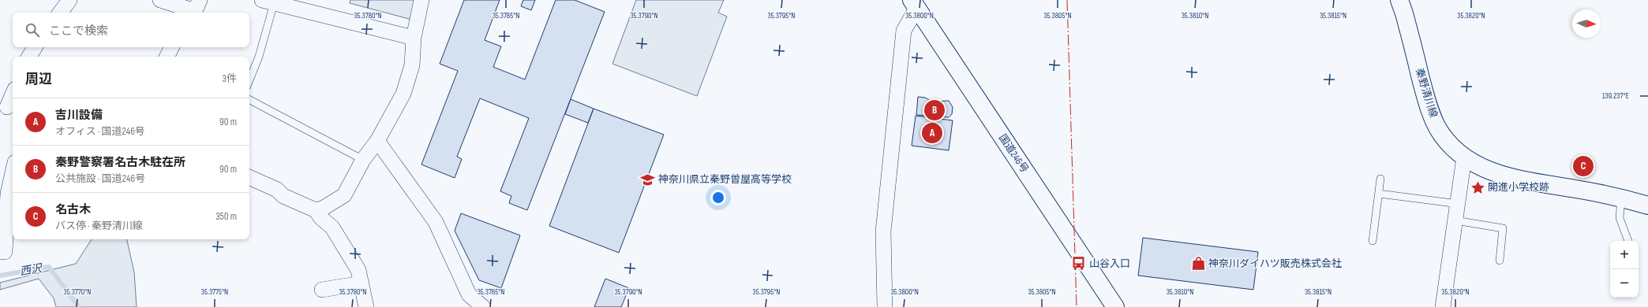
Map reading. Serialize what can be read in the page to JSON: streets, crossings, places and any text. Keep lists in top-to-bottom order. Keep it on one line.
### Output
{"streets":{"main road":["秦野清川線","国道246号"]},"water":["西沢"],"places":{"school or university":["神奈川県立秦野曽屋高等学校"],"place":["開進小学校跡"],"bus stop":["山谷入口"],"shop":["神奈川ダイハツ販売株式会社"]},"north":"right","page":{"search":"ここで検索","heading":["周辺","3件"],"list":[{"mark":"A","name":"吉川設備","note":"オフィス · 国道246号","value":"90 m"},{"mark":"B","name":"秦野警察署名古木駐在所","note":"公共施設 · 国道246号","value":"90 m"},{"mark":"C","name":"名古木","note":"バス停 · 秦野清川線","value":"350 m"}],"pins":["B","A","C"],"map_buttons":["+","−"]},"coordinates":["35.3780°N","35.3785°N","35.3790°N","35.3795°N","35.3800°N","35.3805°N","35.3810°N","35.3815°N","35.3820°N","139.237°E","35.3770°N","35.3775°N"]}
